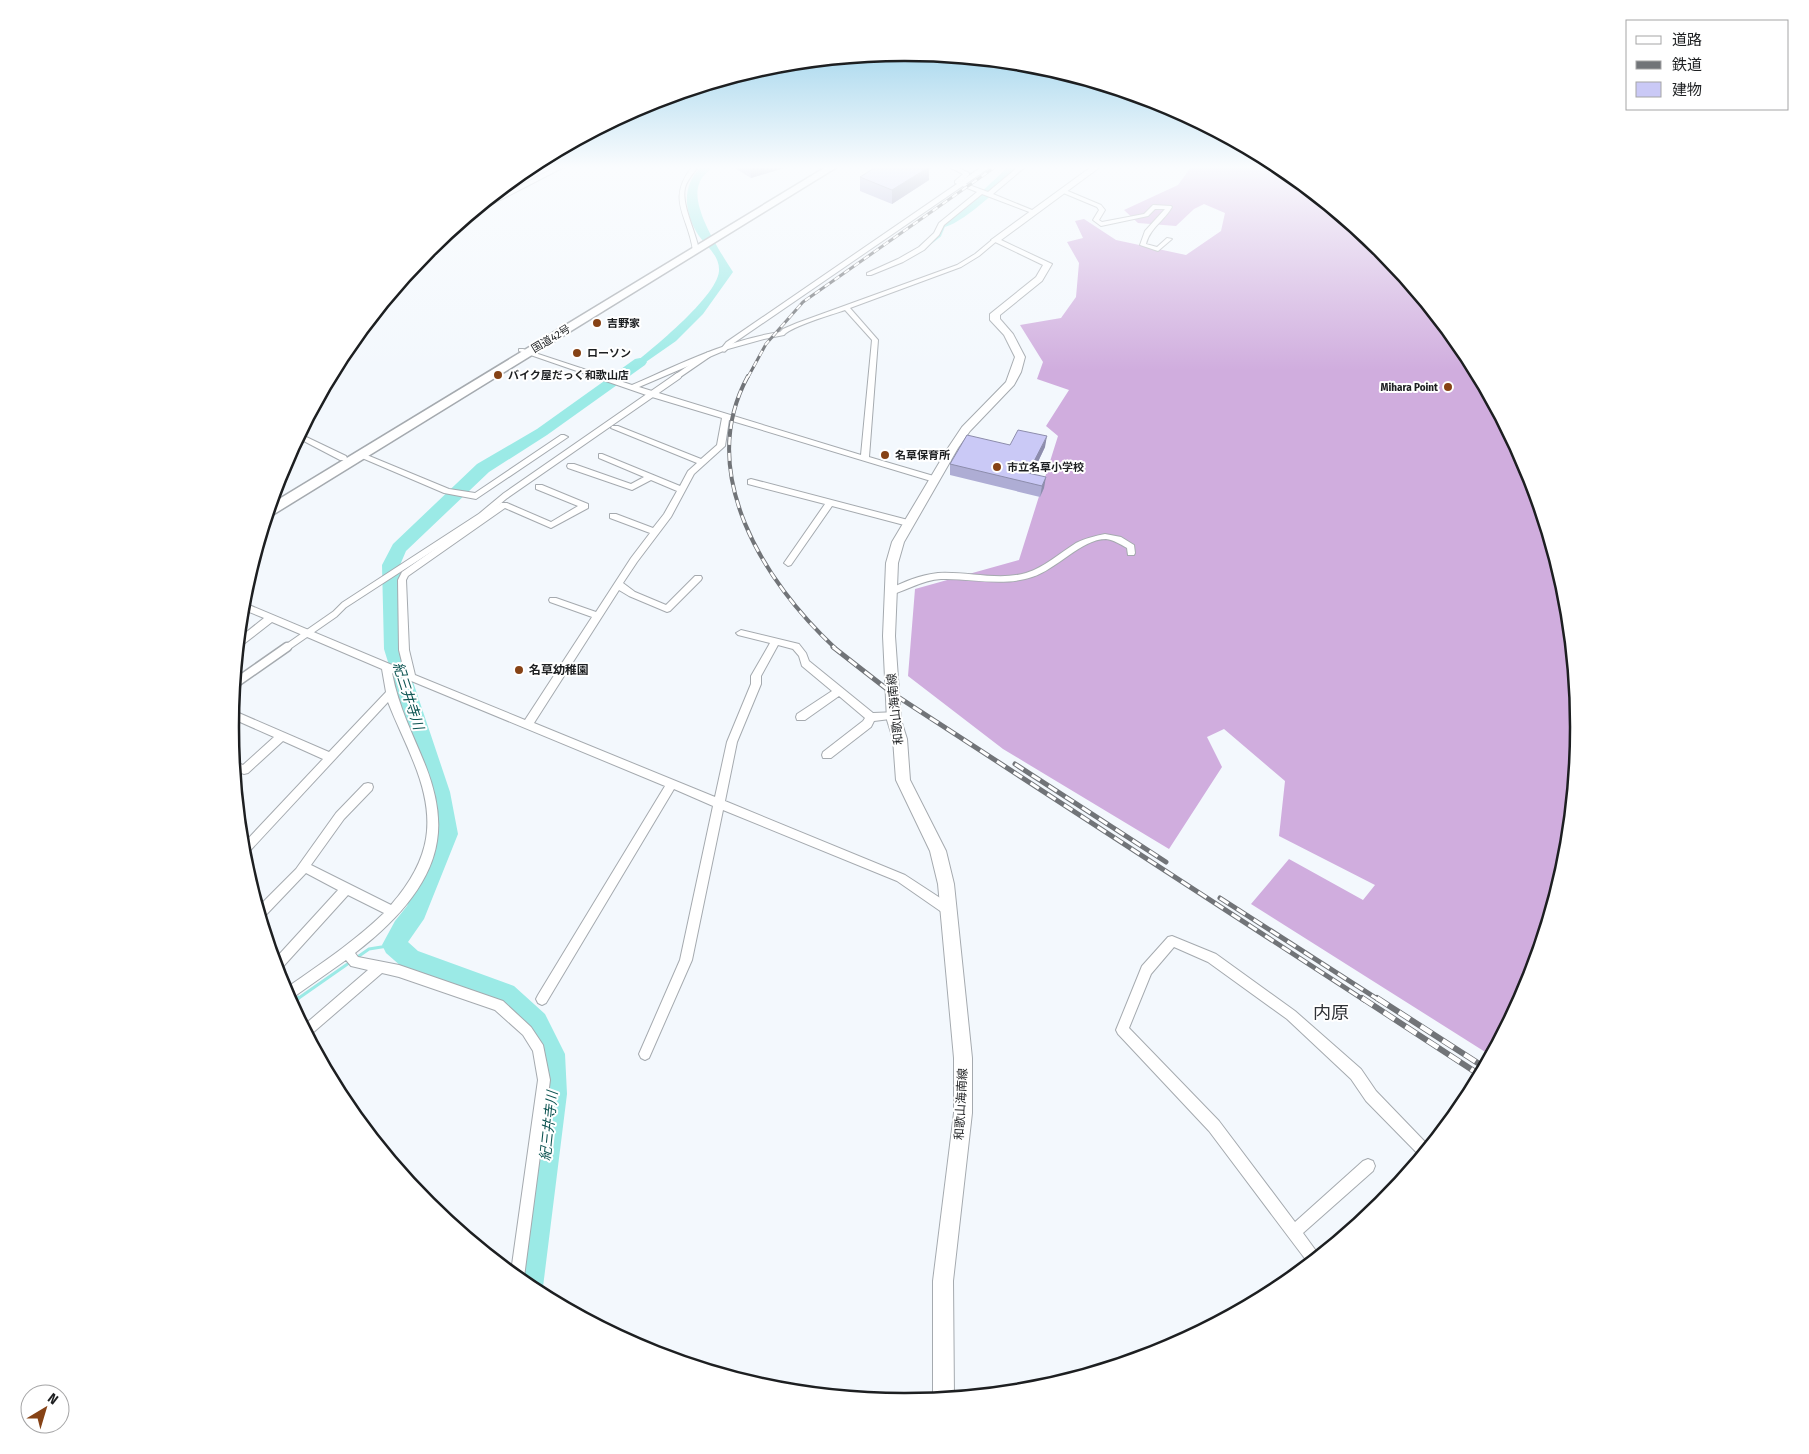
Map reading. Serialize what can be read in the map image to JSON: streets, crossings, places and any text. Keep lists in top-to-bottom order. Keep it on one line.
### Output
{"streets":{"highway":["国道42号"],"main road":["和歌山海南線"]},"districts":["内原"],"water":["紀三井寺川"],"places":["吉野家","ローソン","バイク屋だっく和歌山店","Mihara Point","名草保育所","市立名草小学校","名草幼稚園"],"legend":["道路","鉄道","建物"],"north":"top right"}
